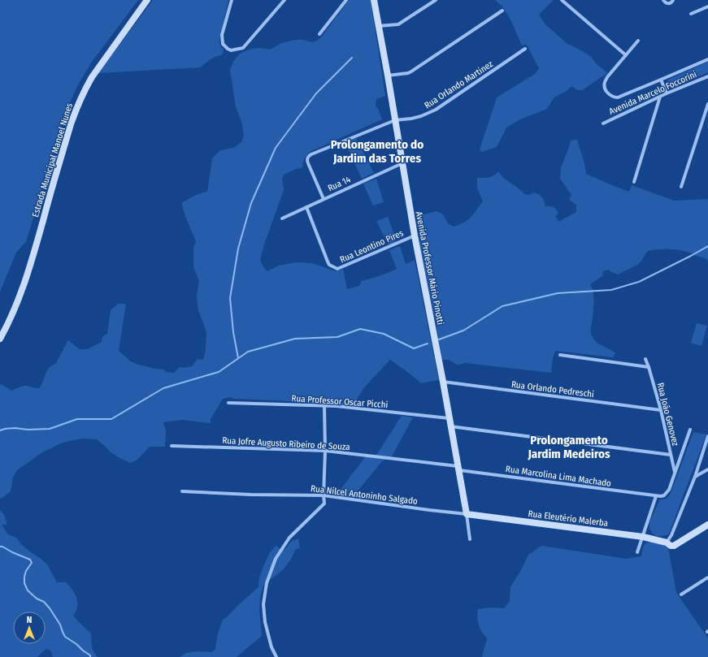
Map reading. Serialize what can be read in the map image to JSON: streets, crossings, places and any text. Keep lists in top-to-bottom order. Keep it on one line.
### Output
{"streets":{"street":["Rua Orlando Martinez","Avenida Marcelo Foccorini","Estrada Municipal Manoel Nunes","Rua 14","Rua Leontino Pires","Avenida Professor Mário Pinotti","Rua Orlando Pedreschi","Rua Professor Oscar Picchi","Rua João Genovez","Rua Jofre Augusto Ribeiro de Souza","Rua Marcolina Lima Machado","Rua Nilcel Antoninho Salgado","Rua Eleutério Malerba"]},"crossings":[["Rua Orlando Martinez","Rua 14"],["Rua Orlando Martinez","Avenida Professor Mário Pinotti"],["Rua 14","Rua Leontino Pires"],["Rua 14","Avenida Professor Mário Pinotti"],["Rua Leontino Pires","Avenida Professor Mário Pinotti"],["Avenida Professor Mário Pinotti","Rua Orlando Pedreschi"],["Avenida Professor Mário Pinotti","Rua Professor Oscar Picchi"],["Avenida Professor Mário Pinotti","Rua Jofre Augusto Ribeiro de Souza"],["Avenida Professor Mário Pinotti","Rua Marcolina Lima Machado"],["Avenida Professor Mário Pinotti","Rua Nilcel Antoninho Salgado"],["Avenida Professor Mário Pinotti","Rua Eleutério Malerba"],["Rua Orlando Pedreschi","Rua João Genovez"],["Rua Jofre Augusto Ribeiro de Souza","Rua Marcolina Lima Machado"],["Rua Nilcel Antoninho Salgado","Rua Eleutério Malerba"]],"districts":["Prolongamento do Jardim das Torres","Prolongamento Jardim Medeiros"],"north":"top"}
